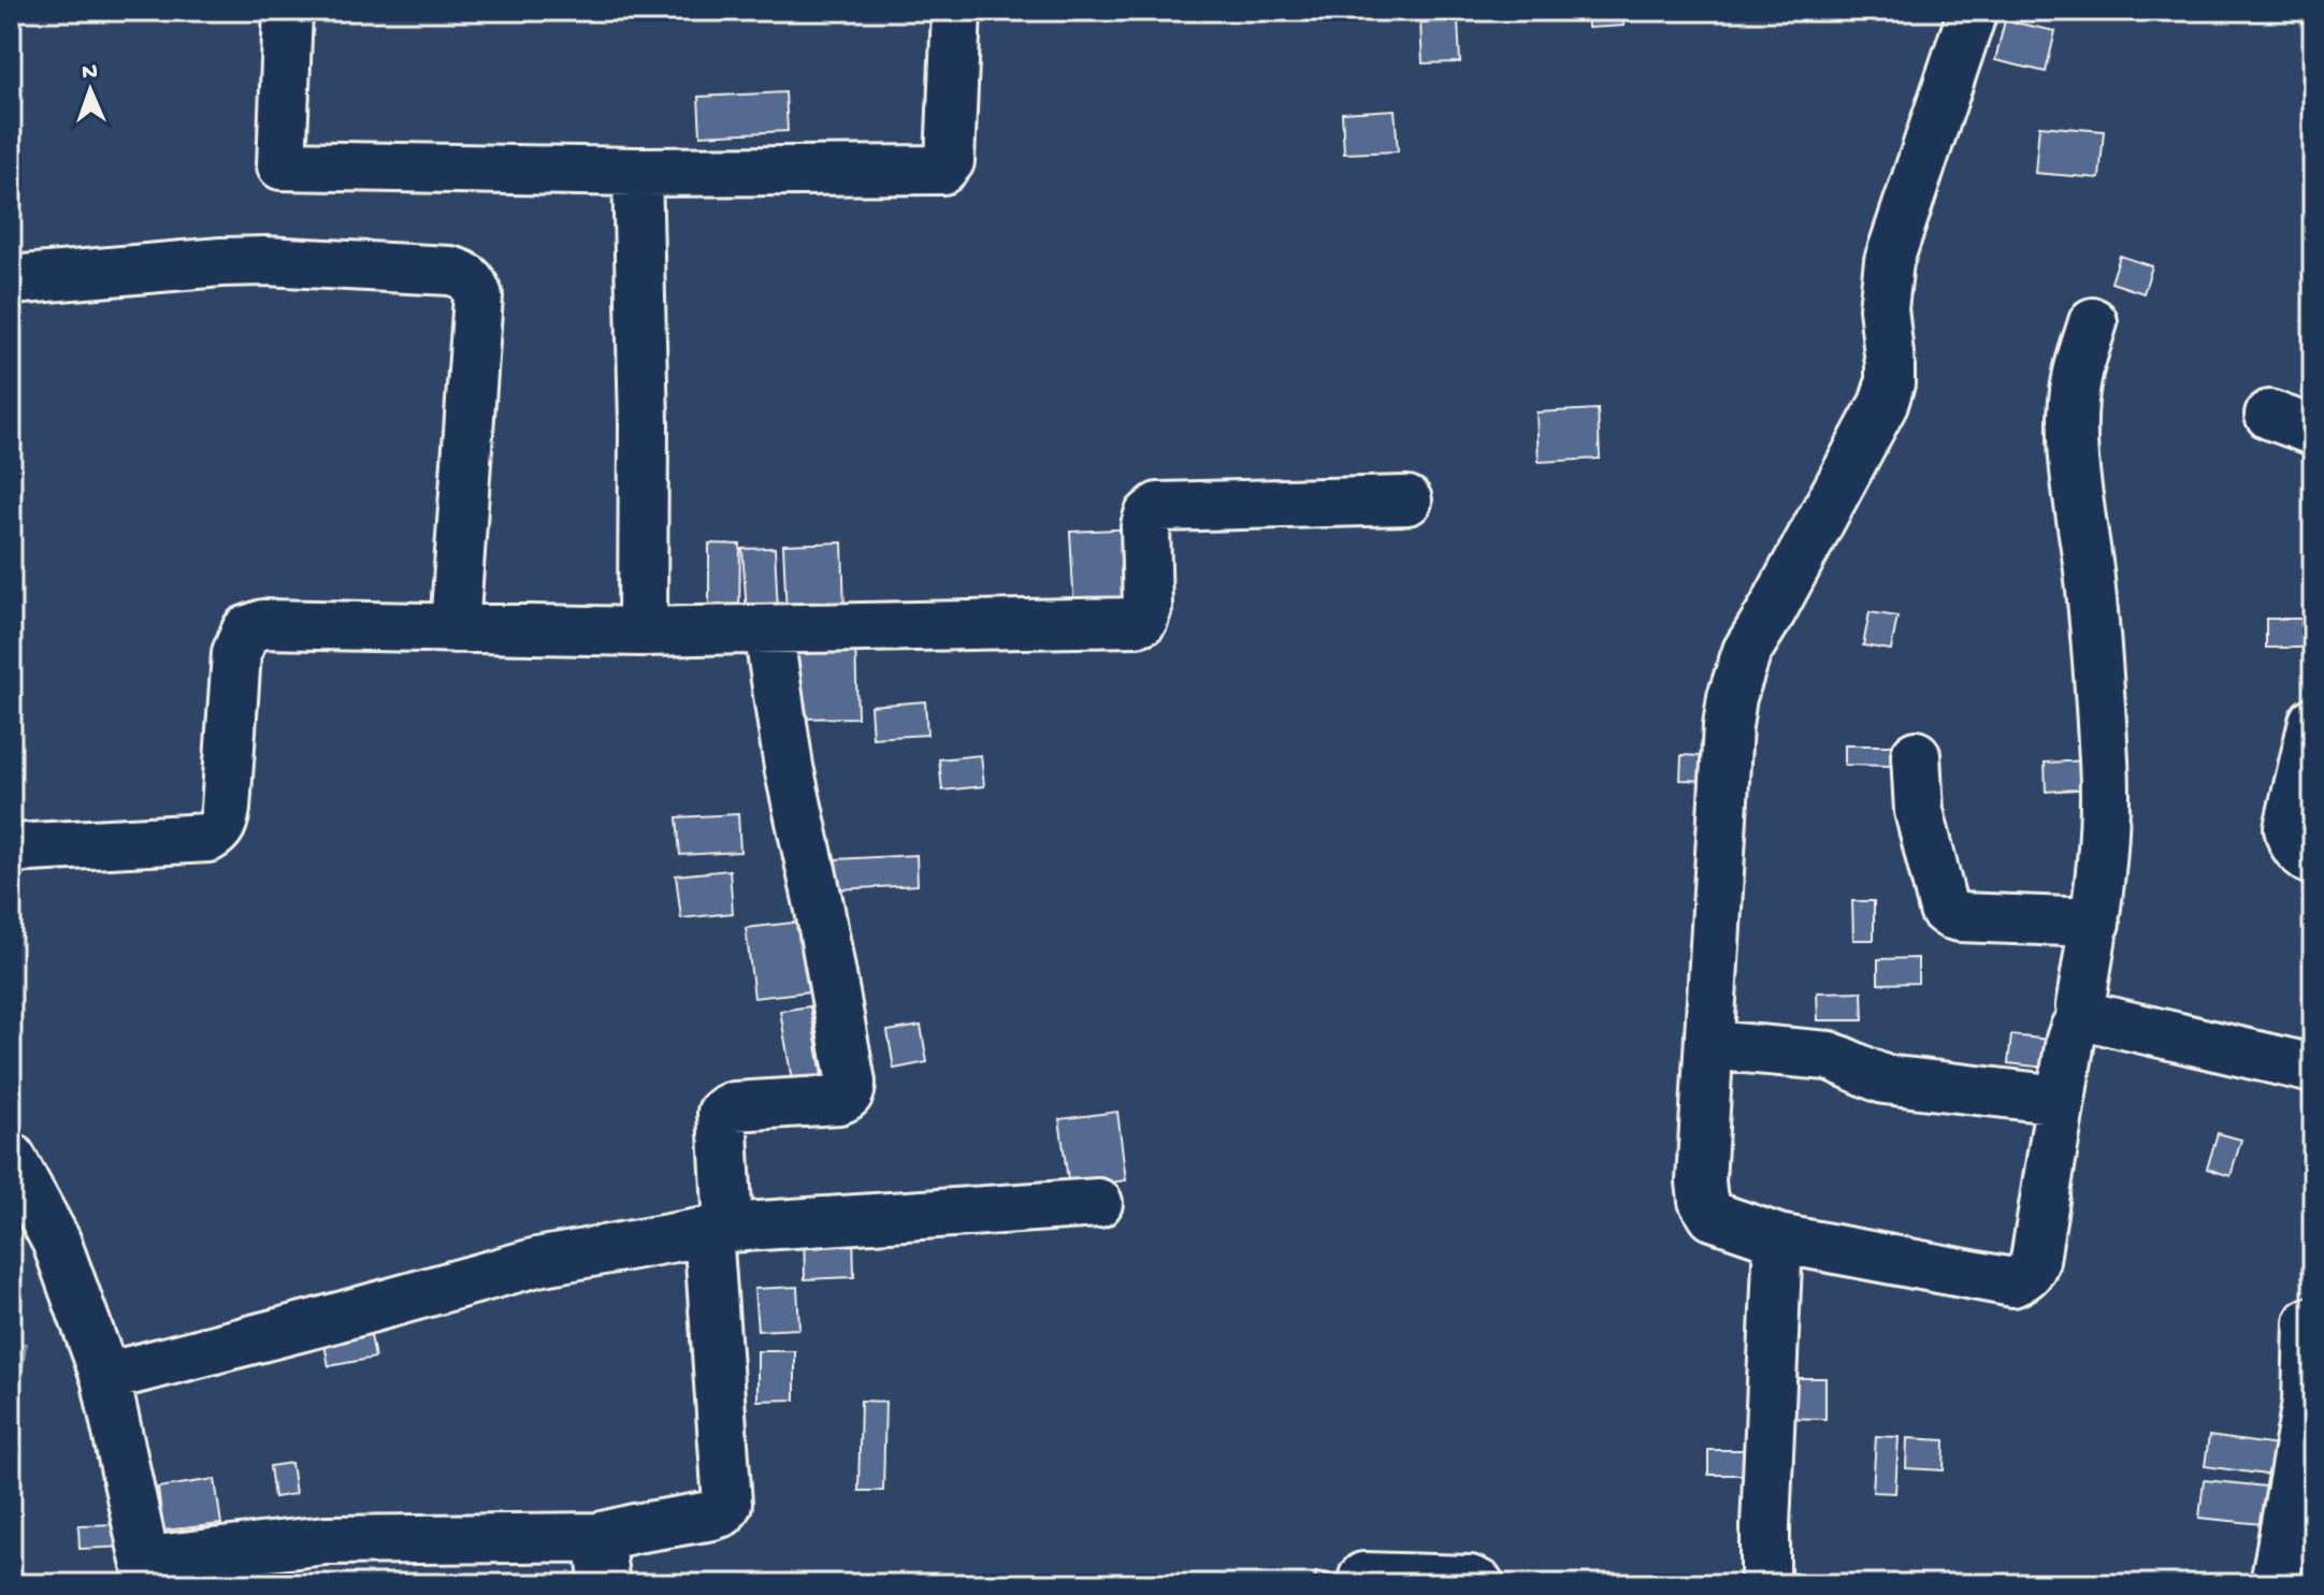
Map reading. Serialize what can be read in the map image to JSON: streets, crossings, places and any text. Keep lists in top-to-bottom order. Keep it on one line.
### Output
{"north":"top"}
